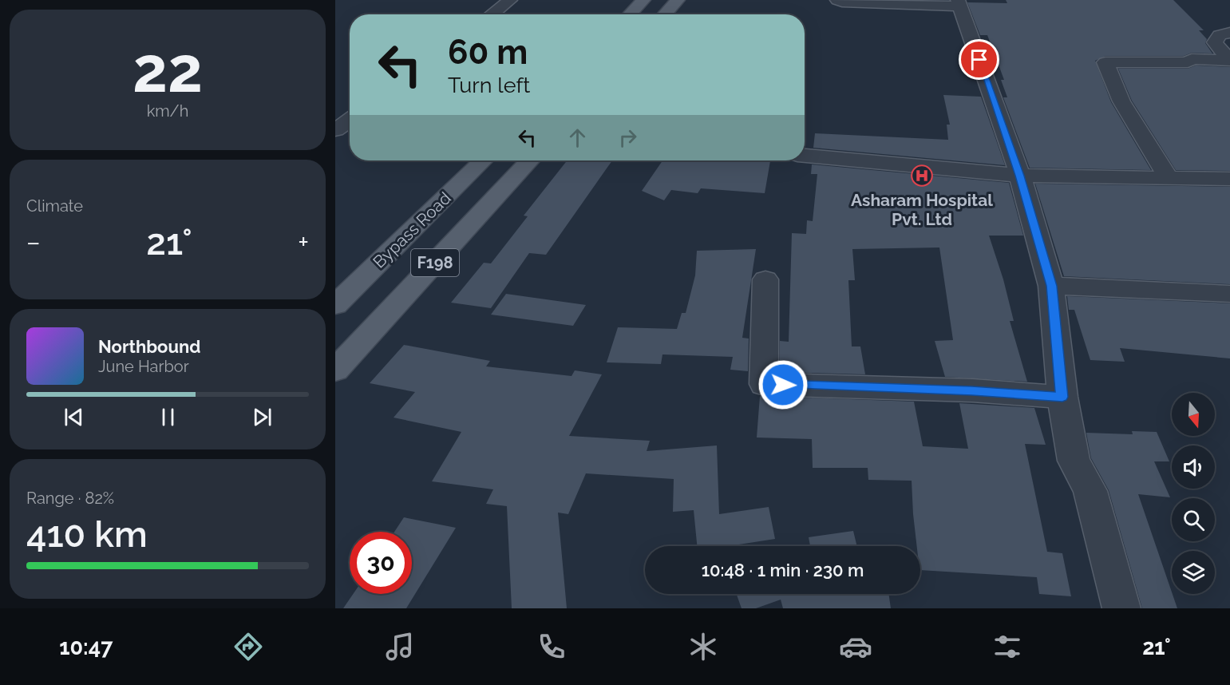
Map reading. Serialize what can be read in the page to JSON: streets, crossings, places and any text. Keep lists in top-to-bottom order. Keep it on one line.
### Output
{"streets":{"main road":["Bypass Road","F198"]},"places":{"hospital":["Asharam Hospital Pvt. Ltd"]},"north":"bottom","page":{"tile":[["22","km/h"],"Climate",["Range · 82%","410 km"]],"turn":["60 m","Turn left"],"heat":["−","21°","+"],"song":["Northbound","June Harbor"],"limit":"30","trip":"10:48 · 1 min · 230 m","tabs":["10:47","21°"]}}
